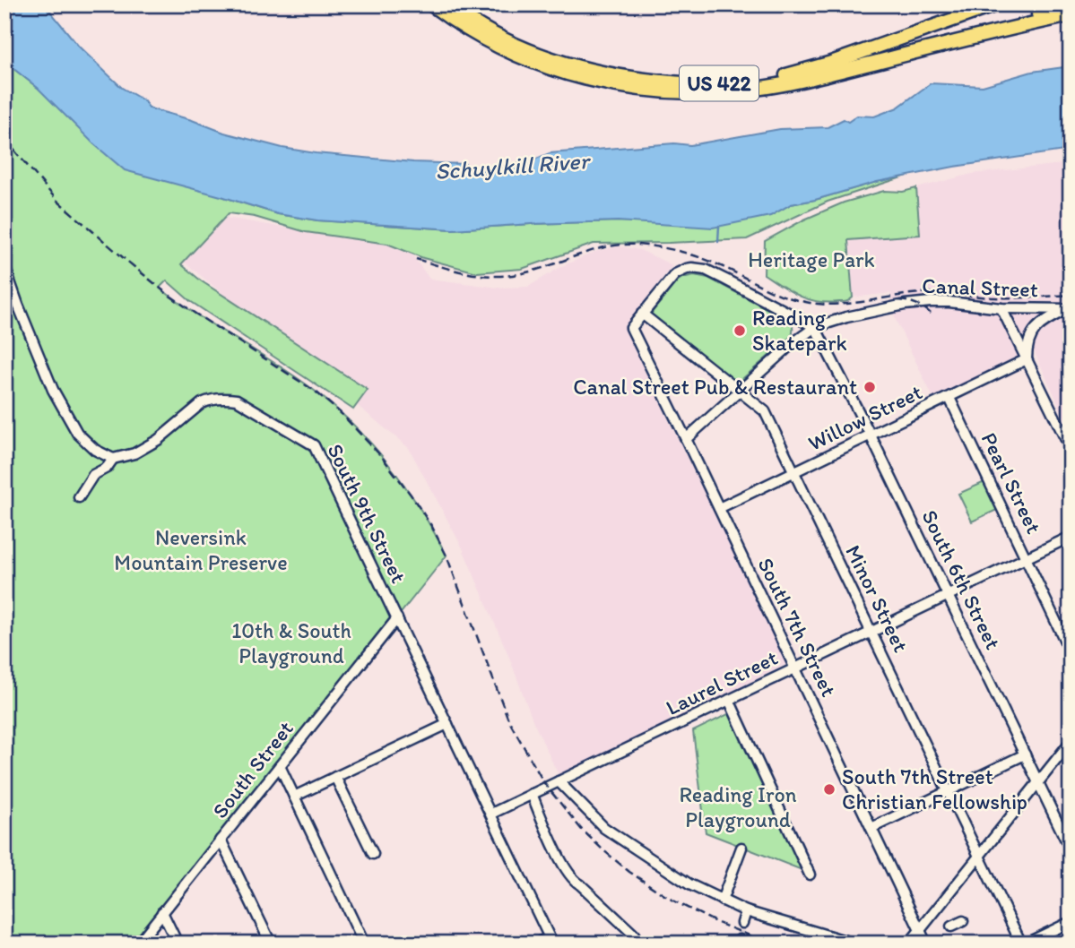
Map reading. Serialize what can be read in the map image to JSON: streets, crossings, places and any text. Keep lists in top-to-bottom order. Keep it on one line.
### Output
{"streets":{"highway":["US 422"],"street":["Canal Street","Willow Street","Pearl Street","South 9th Street","South 6th Street","Minor Street","South 7th Street","Laurel Street","South Street"]},"crossings":[["Canal Street","South 6th Street"],["Canal Street","Minor Street"],["Canal Street","South 7th Street"],["Willow Street","Pearl Street"],["Willow Street","South 6th Street"],["Willow Street","Minor Street"],["Willow Street","South 7th Street"],["Pearl Street","Laurel Street"],["South 9th Street","Laurel Street"],["South 9th Street","South Street"],["South 6th Street","Laurel Street"],["Minor Street","South 7th Street"],["Minor Street","Laurel Street"],["South 7th Street","Laurel Street"]],"water":["Schuylkill River"],"parks":["Heritage Park","Neversink Mountain Preserve","10th & South Playground","Reading Iron Playground"],"places":["Reading Skatepark","Canal Street Pub & Restaurant","South 7th Street Christian Fellowship"]}
